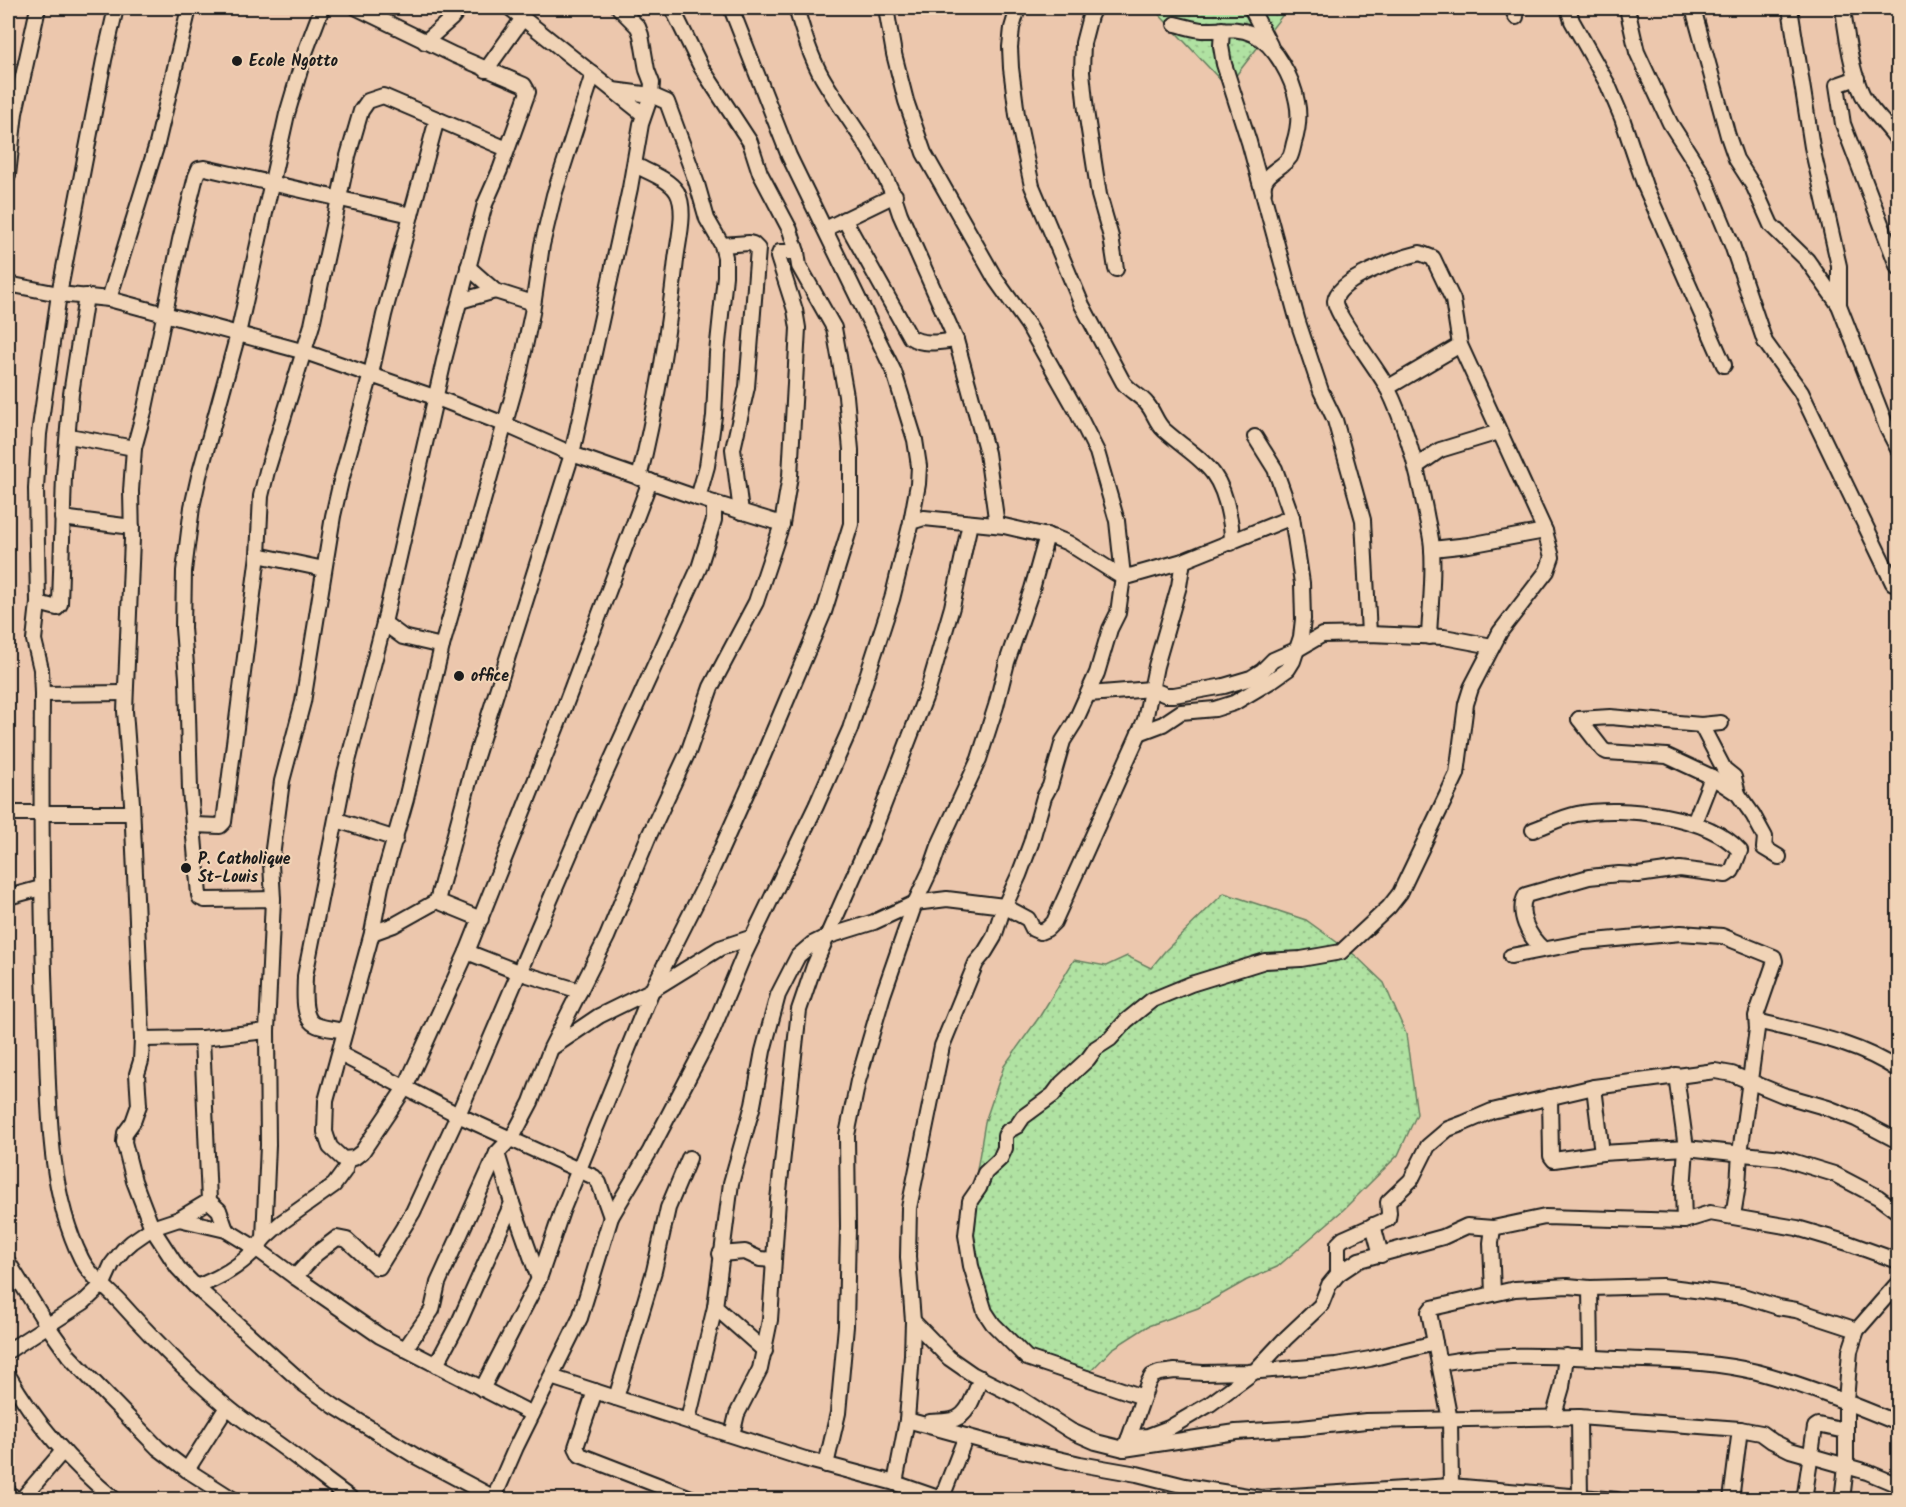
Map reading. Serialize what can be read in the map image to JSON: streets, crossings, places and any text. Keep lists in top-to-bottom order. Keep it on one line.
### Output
{"places":["Ecole Ngotto","office","P. Catholique St-Louis"]}
